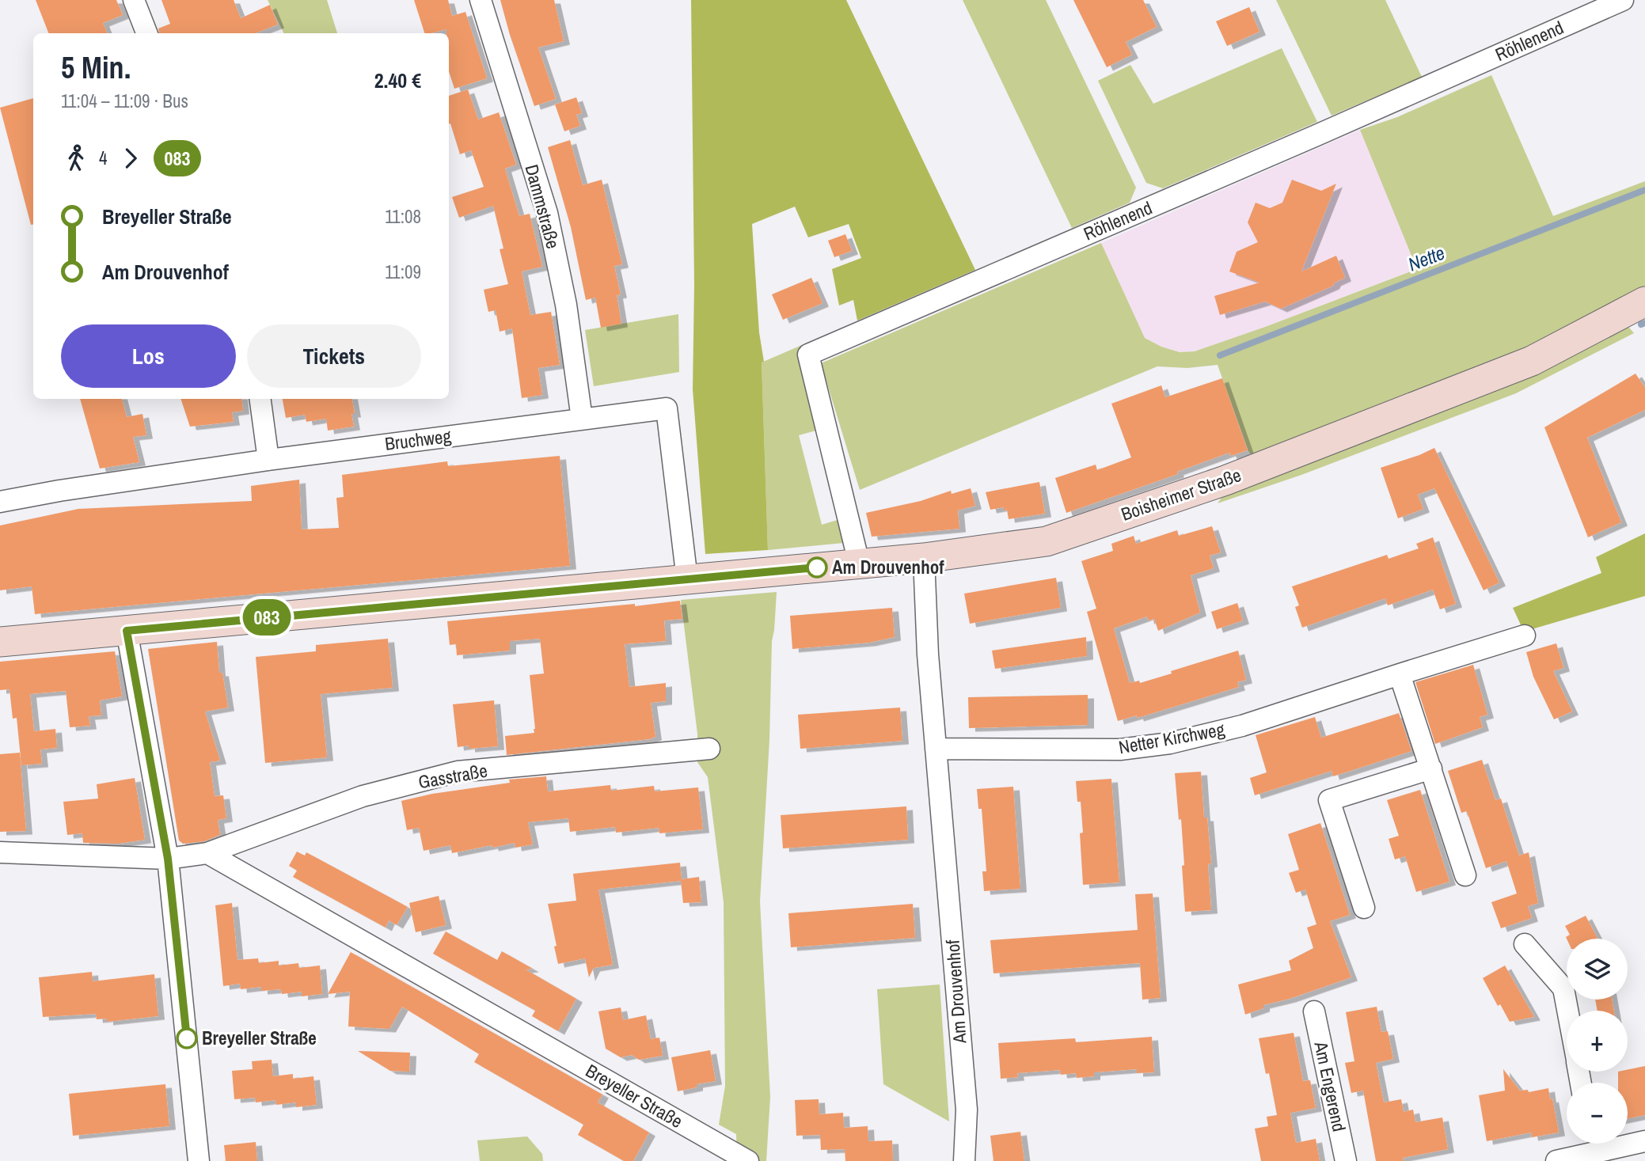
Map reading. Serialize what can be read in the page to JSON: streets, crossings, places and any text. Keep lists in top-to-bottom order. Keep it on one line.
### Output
{"streets":{"main road":["Boisheimer Straße"],"street":["Röhlenend","Dammstraße","Bruchweg","Netter Kirchweg","Gasstraße","Am Drouvenhof","Am Engerend","Breyeller Straße"]},"crossings":[["Röhlenend","Boisheimer Straße"],["Dammstraße","Bruchweg"],["Bruchweg","Boisheimer Straße"],["Boisheimer Straße","Am Drouvenhof"],["Netter Kirchweg","Am Drouvenhof"],["Gasstraße","Breyeller Straße"]],"water":["Nette"],"places":["Am Drouvenhof","Breyeller Straße"],"lines":["bus line 083"],"page":{"on_map":"083","heading":["5 Min.","11:04 – 11:09 · Bus","2.40 €"],"legs":["4","083"],"list":[{"name":"Breyeller Straße","value":"11:08"},{"name":"Am Drouvenhof","value":"11:09"}],"buttons":["Los","Tickets"],"map_buttons":["+","−"]}}
